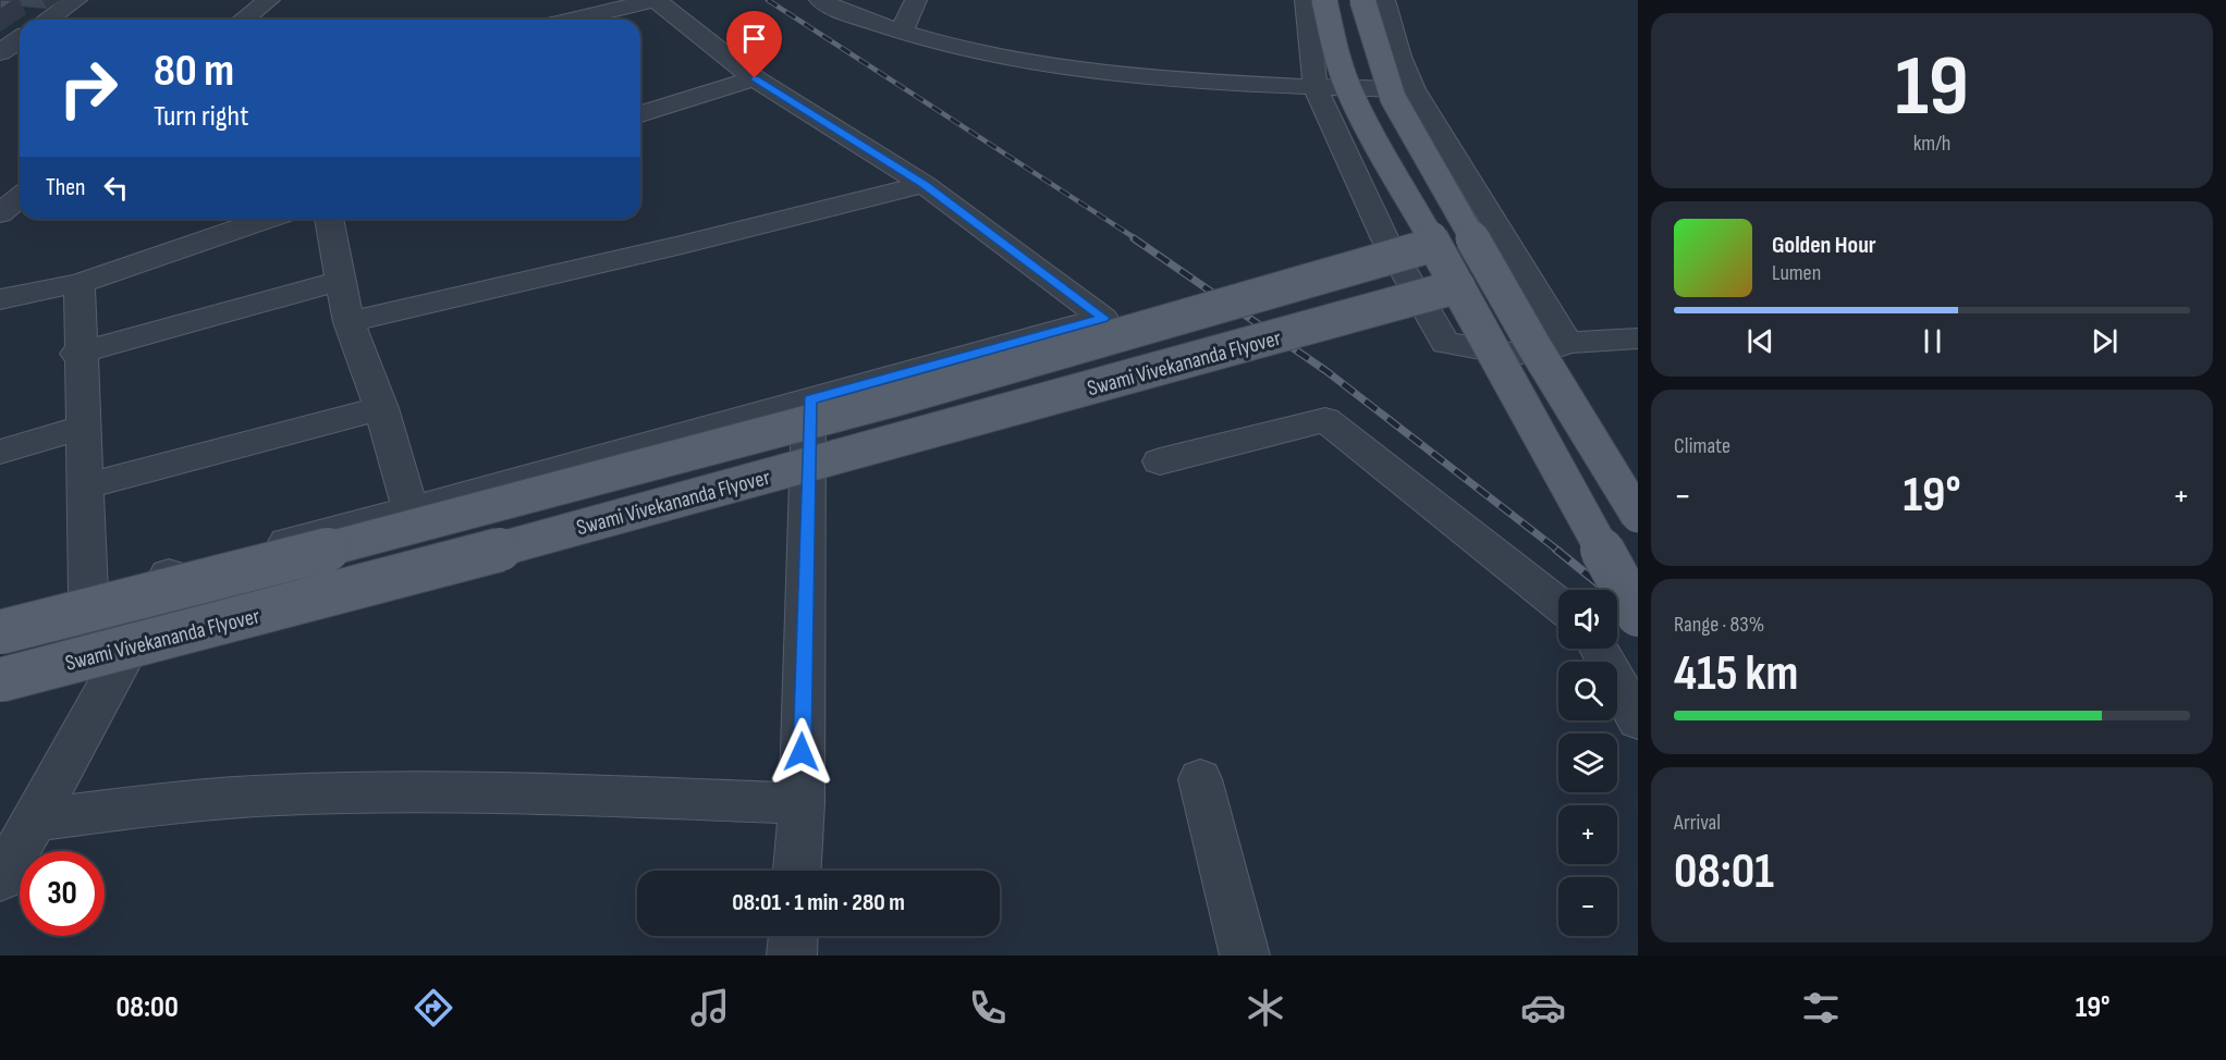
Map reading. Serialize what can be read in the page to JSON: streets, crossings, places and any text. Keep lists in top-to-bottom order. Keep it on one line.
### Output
{"streets":{"main road":["Swami Vivekananda Flyover"]},"page":{"tile":[["19","km/h"],"Climate",["Range · 83%","415 km"],["Arrival","08:01"]],"turn":["80 m","Turn right"],"then":"Then","song":["Golden Hour","Lumen"],"heat":["−","19°","+"],"map_buttons":["+","−"],"limit":"30","trip":"08:01 · 1 min · 280 m","tabs":["08:00","19°"]}}
